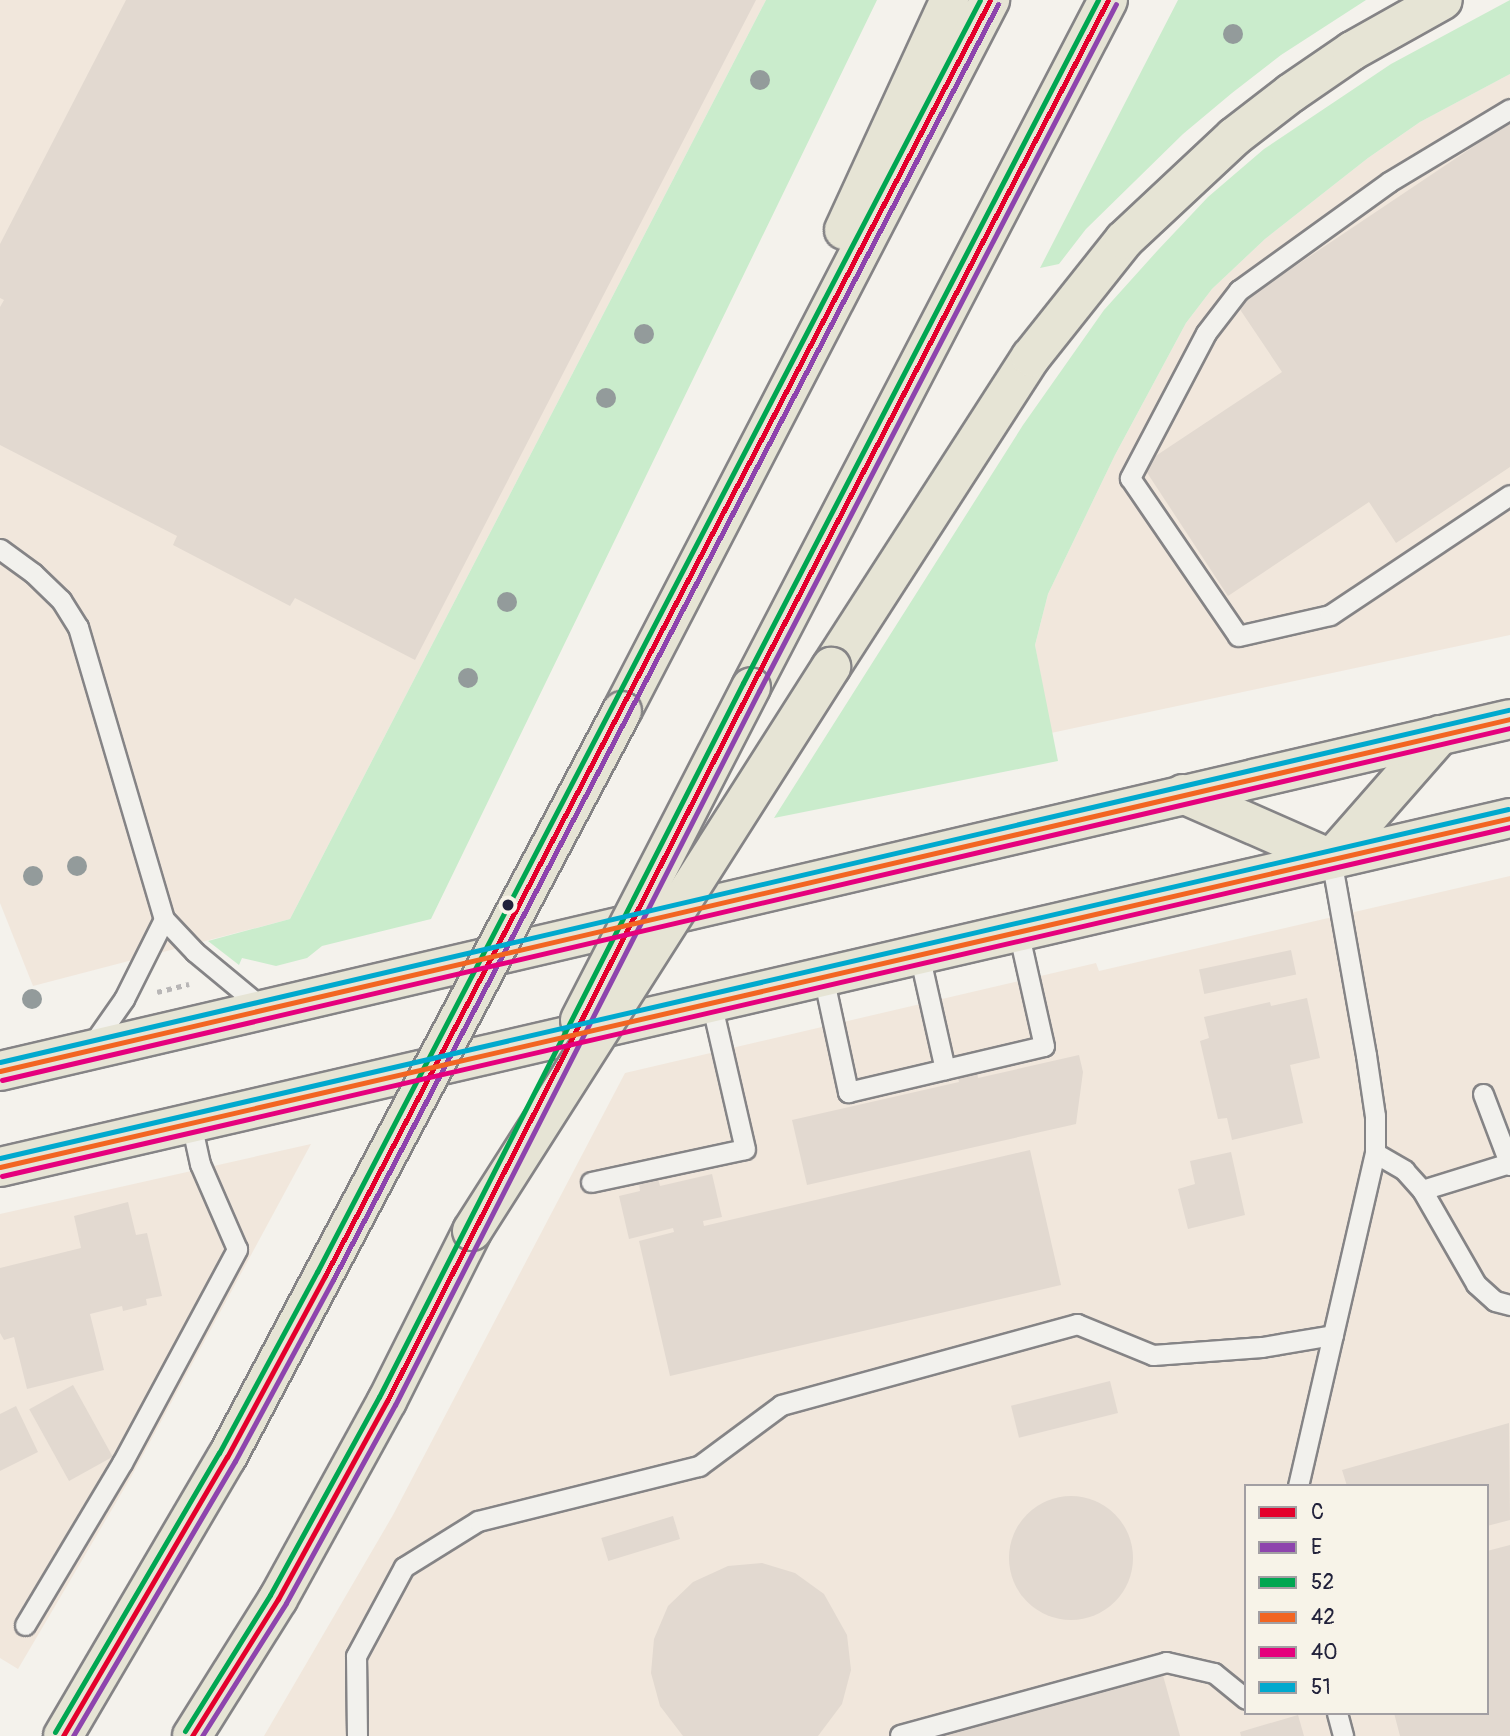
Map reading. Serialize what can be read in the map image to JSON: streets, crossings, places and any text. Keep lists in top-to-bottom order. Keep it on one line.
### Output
{"lines":["transit line C","transit line 52","transit line E","transit line 51","transit line 42","transit line 40"],"legend":["C","E","52","42","40","51"]}
